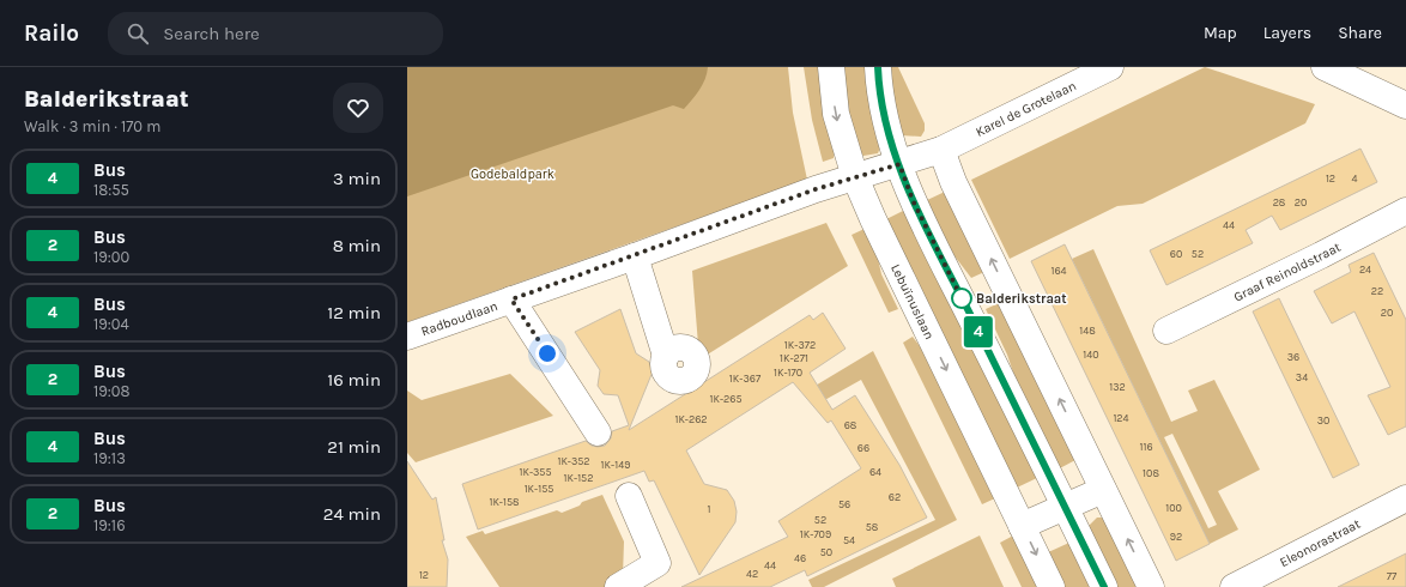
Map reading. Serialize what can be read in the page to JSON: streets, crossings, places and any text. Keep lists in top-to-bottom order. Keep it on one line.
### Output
{"streets":{"street":["Karel de Grotelaan","Graaf Reinoldstraat","Lebuïnuslaan","Radboudlaan","Eleonorastraat"]},"crossings":[["Lebuïnuslaan","Radboudlaan"]],"parks":["Godebaldpark"],"places":["Balderikstraat"],"lines":["bus line 4"],"house_numbers":["12","4","28","20","44","60","52","24","164","22","20","148","1K-372","140","36","1K-271","1K-170","34","1K-367","132","1K-265","124","1K-262","30","68","116","66","1K-352","1K-149","1K-355","64","108","1K-152","1K-155","62","1K-158","56","100","1","52","58","1K-709","92","54","50","46","44","42","12","77"],"page":{"header":"Railo","search":"Search here","nav":["Map","Layers","Share"],"heading":["Balderikstraat","Walk · 3 min · 170 m"],"on_map":"4","list":[{"mark":"4","name":"Bus","note":"18:55","value":"3 min"},{"mark":"2","name":"Bus","note":"19:00","value":"8 min"},{"mark":"4","name":"Bus","note":"19:04","value":"12 min"},{"mark":"2","name":"Bus","note":"19:08","value":"16 min"},{"mark":"4","name":"Bus","note":"19:13","value":"21 min"},{"mark":"2","name":"Bus","note":"19:16","value":"24 min"}]}}
